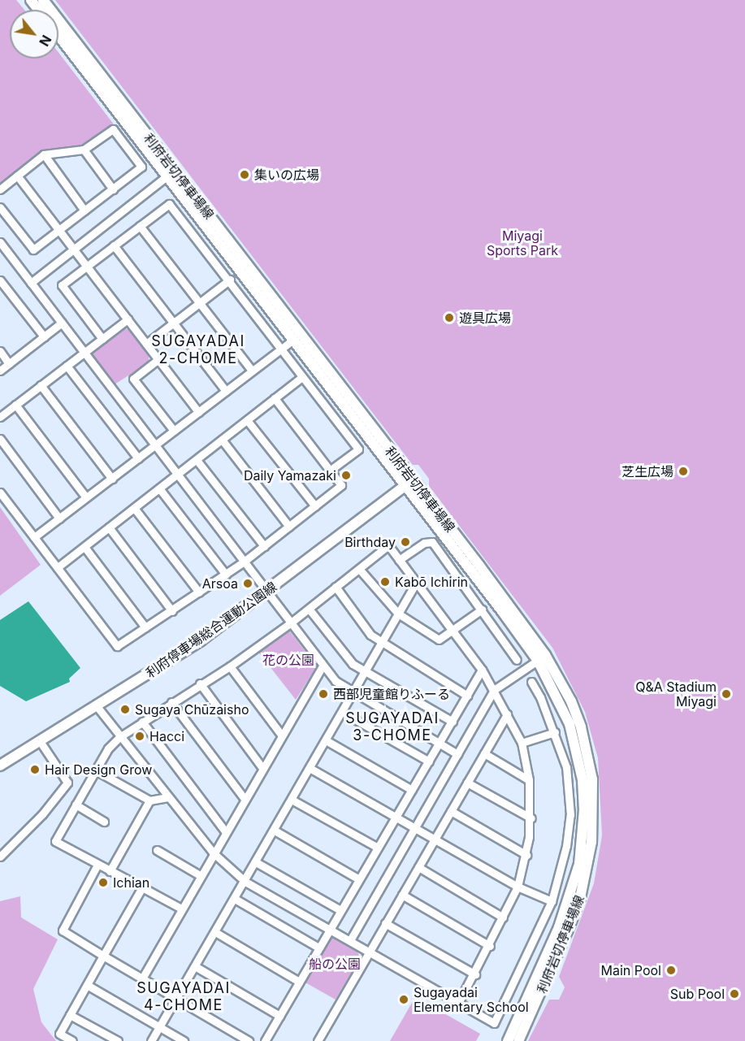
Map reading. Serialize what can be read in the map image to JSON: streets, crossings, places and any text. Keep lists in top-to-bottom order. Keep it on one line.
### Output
{"streets":{"main road":["利府岩切停車場線","利府停車場総合運動公園線"]},"crossings":[["利府岩切停車場線","利府停車場総合運動公園線"]],"districts":["SUGAYADAI 2-CHOME","SUGAYADAI 3-CHOME","SUGAYADAI 4-CHOME"],"parks":["Miyagi Sports Park","花の公園","船の公園"],"places":["集いの広場","遊具広場","芝生広場","Daily Yamazaki","Birthday","Kabō Ichirin","Arsoa","西部児童館りふーる","Q&A Stadium Miyagi","Sugaya Chūzaisho","Hacci","Hair Design Grow","Ichian","Main Pool","Sub Pool","Sugayadai Elementary School"],"north":"bottom right"}
